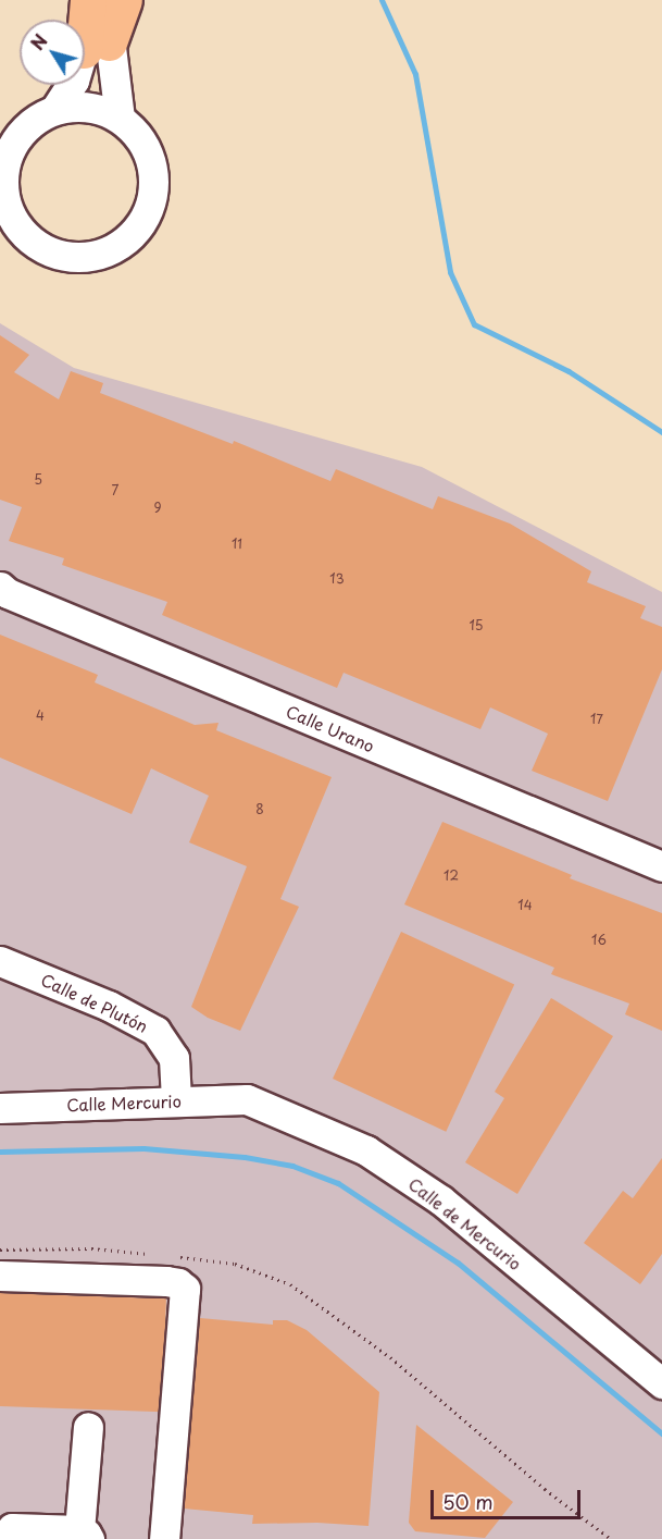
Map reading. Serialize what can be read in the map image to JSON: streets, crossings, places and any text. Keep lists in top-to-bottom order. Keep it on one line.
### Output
{"streets":{"street":["Calle Urano","Calle de Plutón","Calle Mercurio","Calle de Mercurio"]},"crossings":[["Calle de Plutón","Calle Mercurio"],["Calle Mercurio","Calle de Mercurio"]],"house_numbers":["5","7","9","11","13","15","4","17","8","12","14","16"],"scale_bar":"50 m","north":"top left"}
